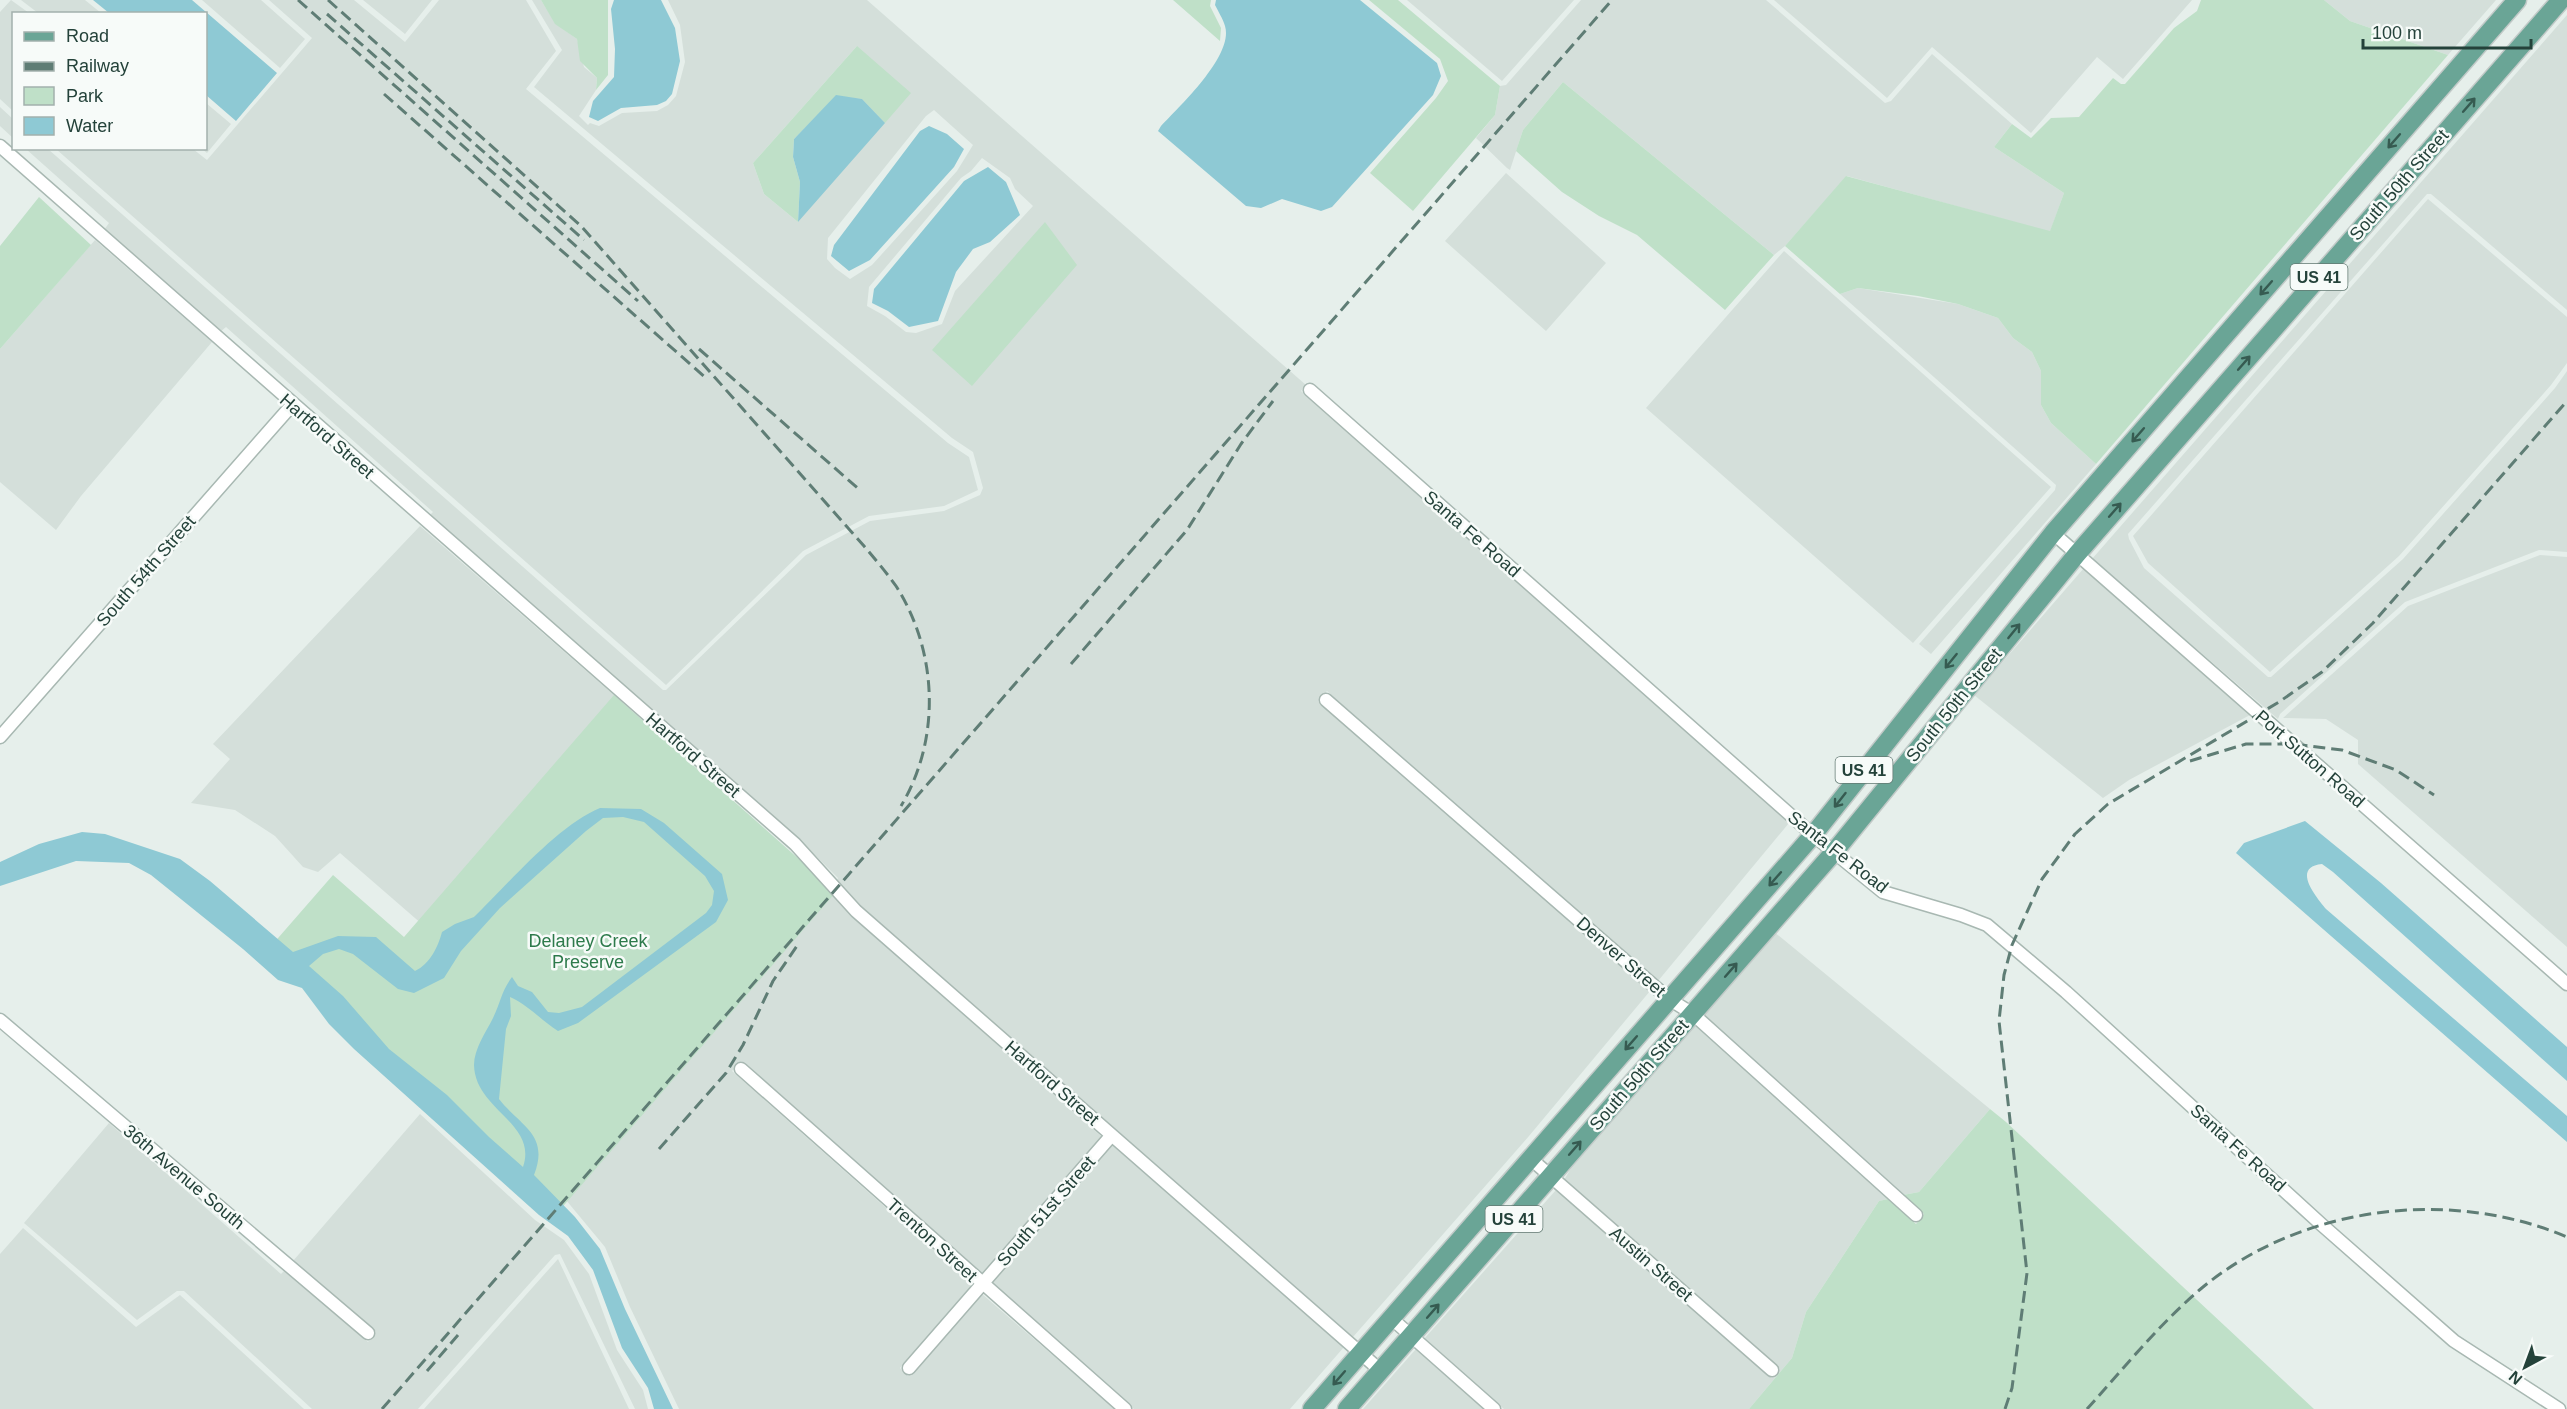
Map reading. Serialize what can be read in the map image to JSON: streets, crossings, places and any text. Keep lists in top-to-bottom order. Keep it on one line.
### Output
{"streets":{"main road":["South 50th Street","US 41"],"street":["Hartford Street","Santa Fe Road","South 54th Street","Port Sutton Road","Denver Street","36th Avenue South","South 51st Street","Trenton Street","Austin Street"]},"crossings":[["South 50th Street","Hartford Street"],["South 50th Street","Santa Fe Road"],["South 50th Street","Port Sutton Road"],["South 50th Street","Denver Street"],["South 50th Street","Austin Street"],["Hartford Street","South 54th Street"],["Hartford Street","South 51st Street"],["South 51st Street","Trenton Street"]],"parks":["Delaney Creek Preserve"],"legend":["Road","Railway","Park","Water"],"scale_bar":"100 m","north":"bottom left"}
